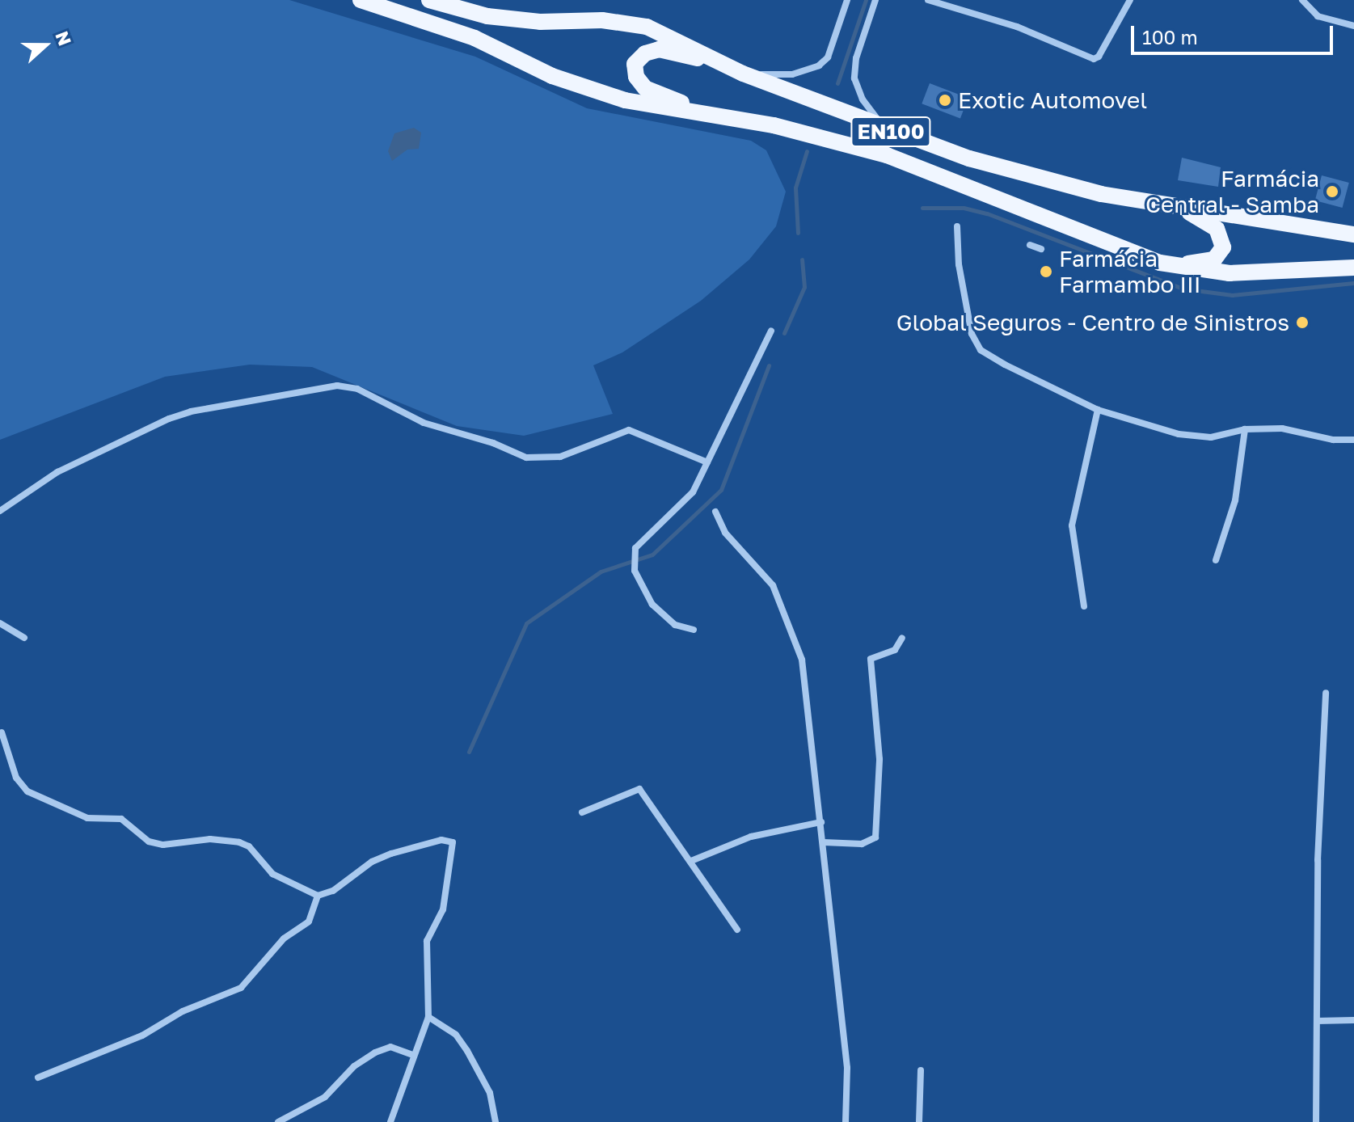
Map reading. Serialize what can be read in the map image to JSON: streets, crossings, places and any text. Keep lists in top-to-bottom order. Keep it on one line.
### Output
{"streets":{"main road":["EN100"]},"places":["Exotic Automovel","Farmácia Central - Samba","Farmácia Farmambo III","Global Seguros - Centro de Sinistros"],"scale_bar":"100 m","north":"right"}
